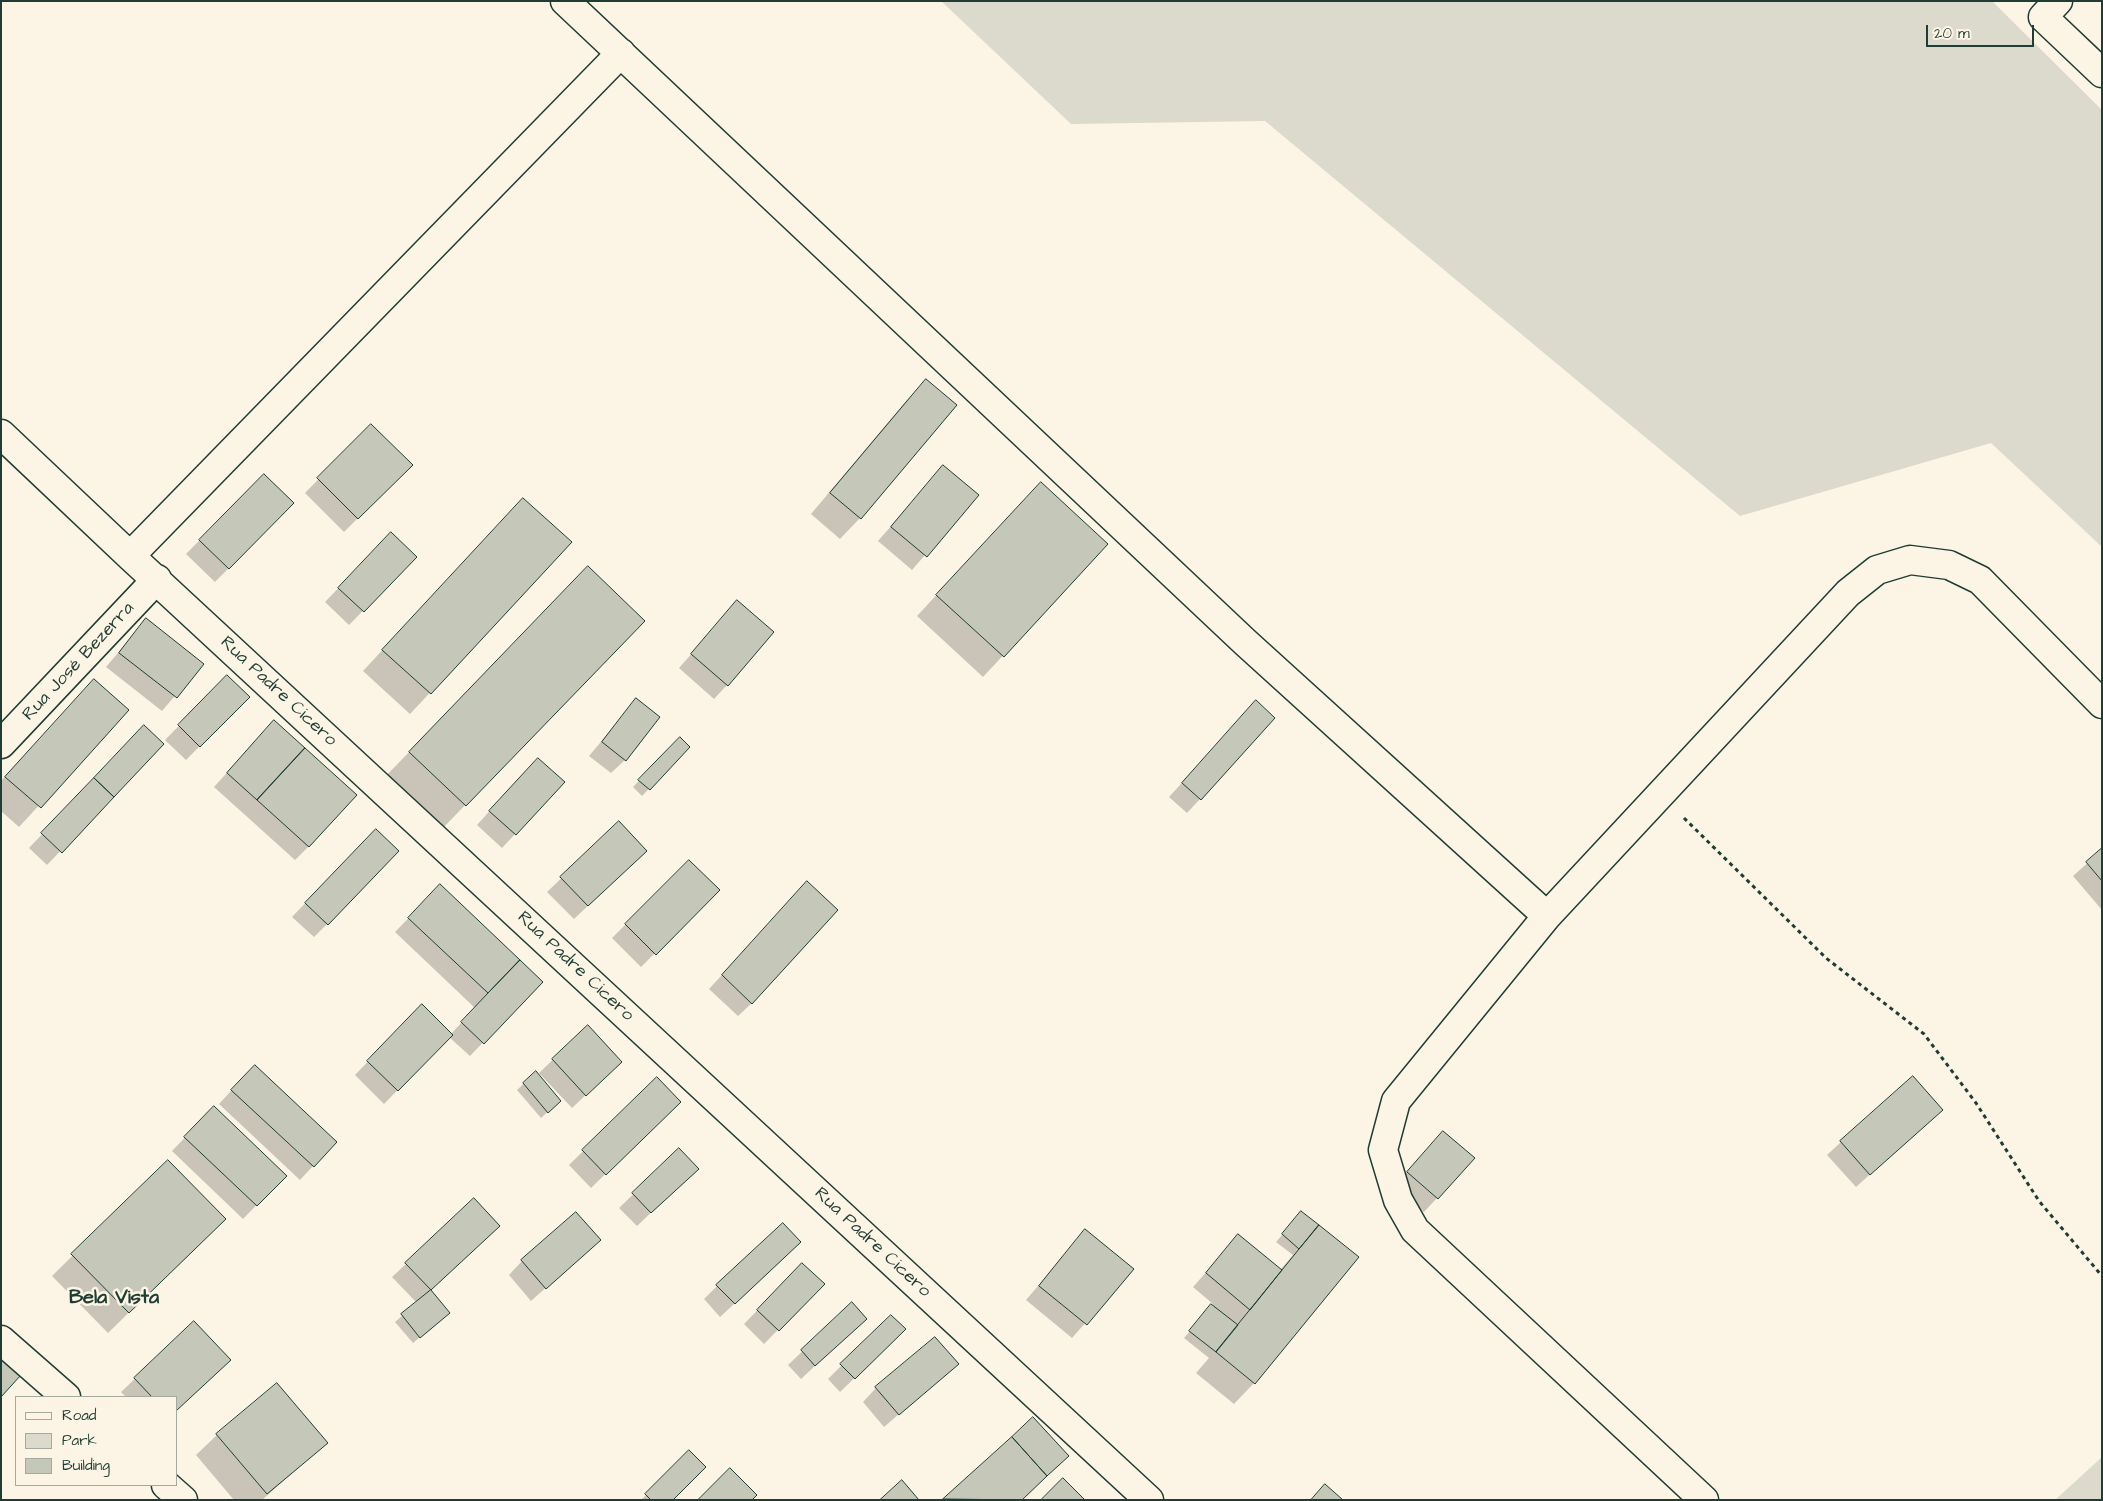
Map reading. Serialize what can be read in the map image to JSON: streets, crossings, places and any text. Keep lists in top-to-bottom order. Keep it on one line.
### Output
{"streets":{"street":["Rua José Bezerra","Rua Padre Cicero"]},"crossings":[["Rua José Bezerra","Rua Padre Cicero"]],"districts":["Bela Vista"],"legend":["Road","Park","Building"],"scale_bar":"20 m"}
